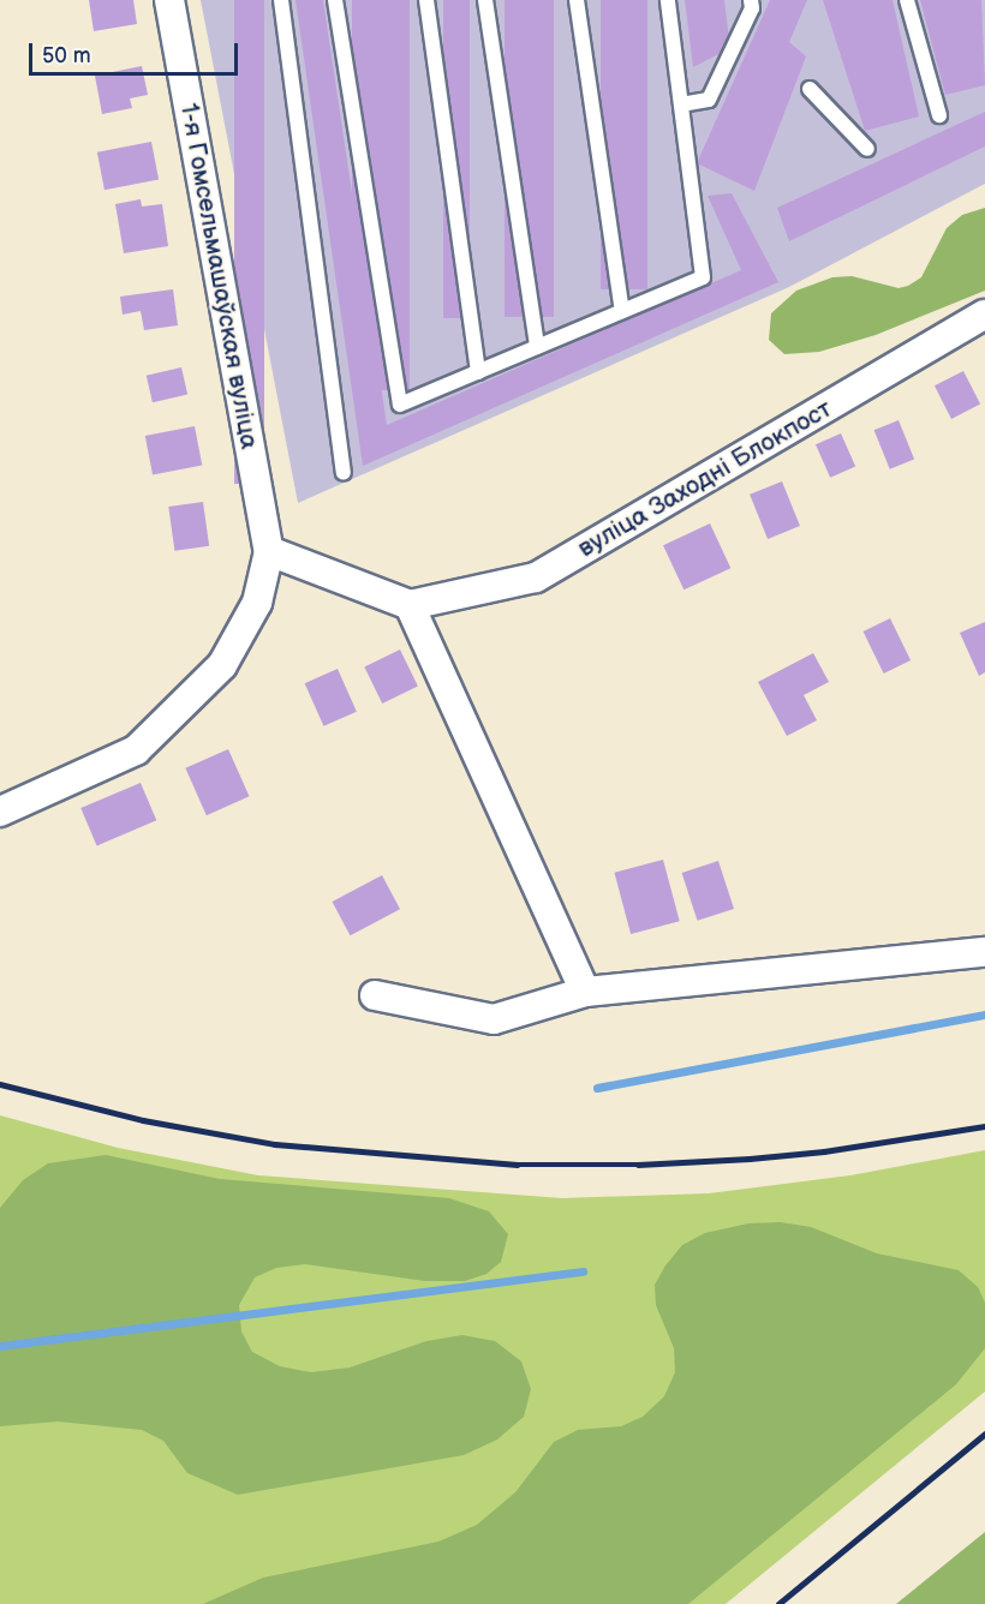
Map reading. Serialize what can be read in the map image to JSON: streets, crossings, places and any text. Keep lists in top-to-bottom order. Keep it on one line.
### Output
{"streets":{"street":["1-я Гомсельмашаўская вуліца","вуліца Заходні Блокпост"]},"scale_bar":"50 m"}
